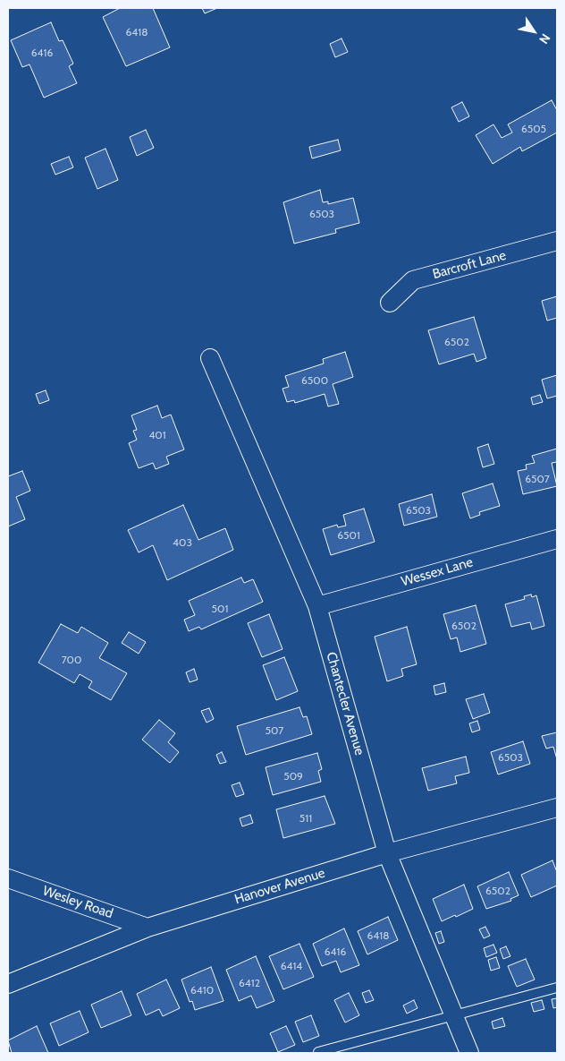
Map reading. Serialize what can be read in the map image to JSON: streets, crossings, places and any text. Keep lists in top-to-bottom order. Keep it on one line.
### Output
{"streets":{"street":["Barcroft Lane","Wessex Lane","Chantecler Avenue","Hanover Avenue","Wesley Road"]},"crossings":[["Wessex Lane","Chantecler Avenue"],["Chantecler Avenue","Hanover Avenue"],["Hanover Avenue","Wesley Road"]],"house_numbers":["6418","6416","6505","6503","6502","6500","401","6507","6503","6501","403","501","6502","700","507","6503","509","511","6502","6418","6416","6414","6412","6410"],"north":"bottom right"}
